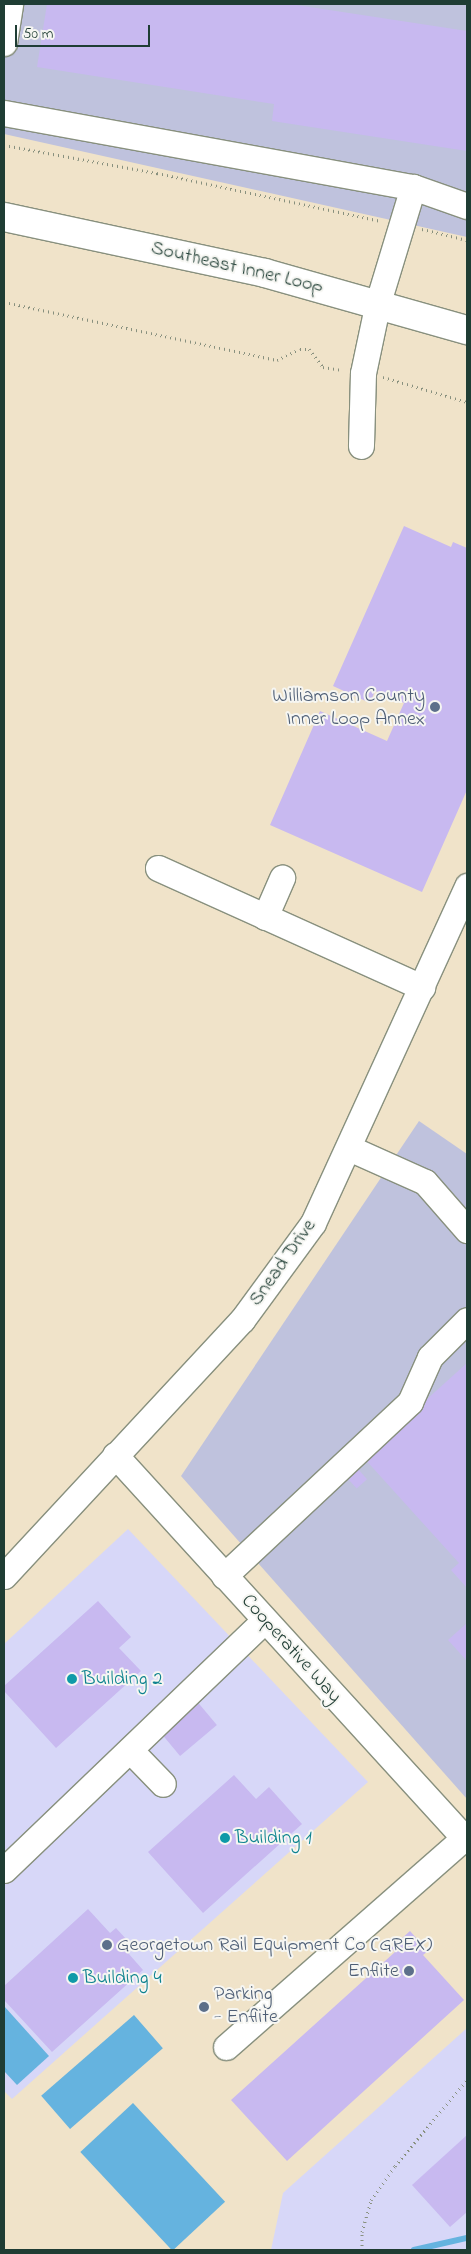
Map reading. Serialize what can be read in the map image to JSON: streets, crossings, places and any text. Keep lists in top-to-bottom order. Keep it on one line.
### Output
{"streets":{"main road":["Southeast Inner Loop"],"street":["Snead Drive","Cooperative Way"]},"crossings":[["Snead Drive","Cooperative Way"]],"places":["Williamson County Inner Loop Annex","Building 2","Building 1","Georgetown Rail Equipment Co (GREX)","Enflite","Building 4","Parking - Enflite"],"scale_bar":"50 m"}
